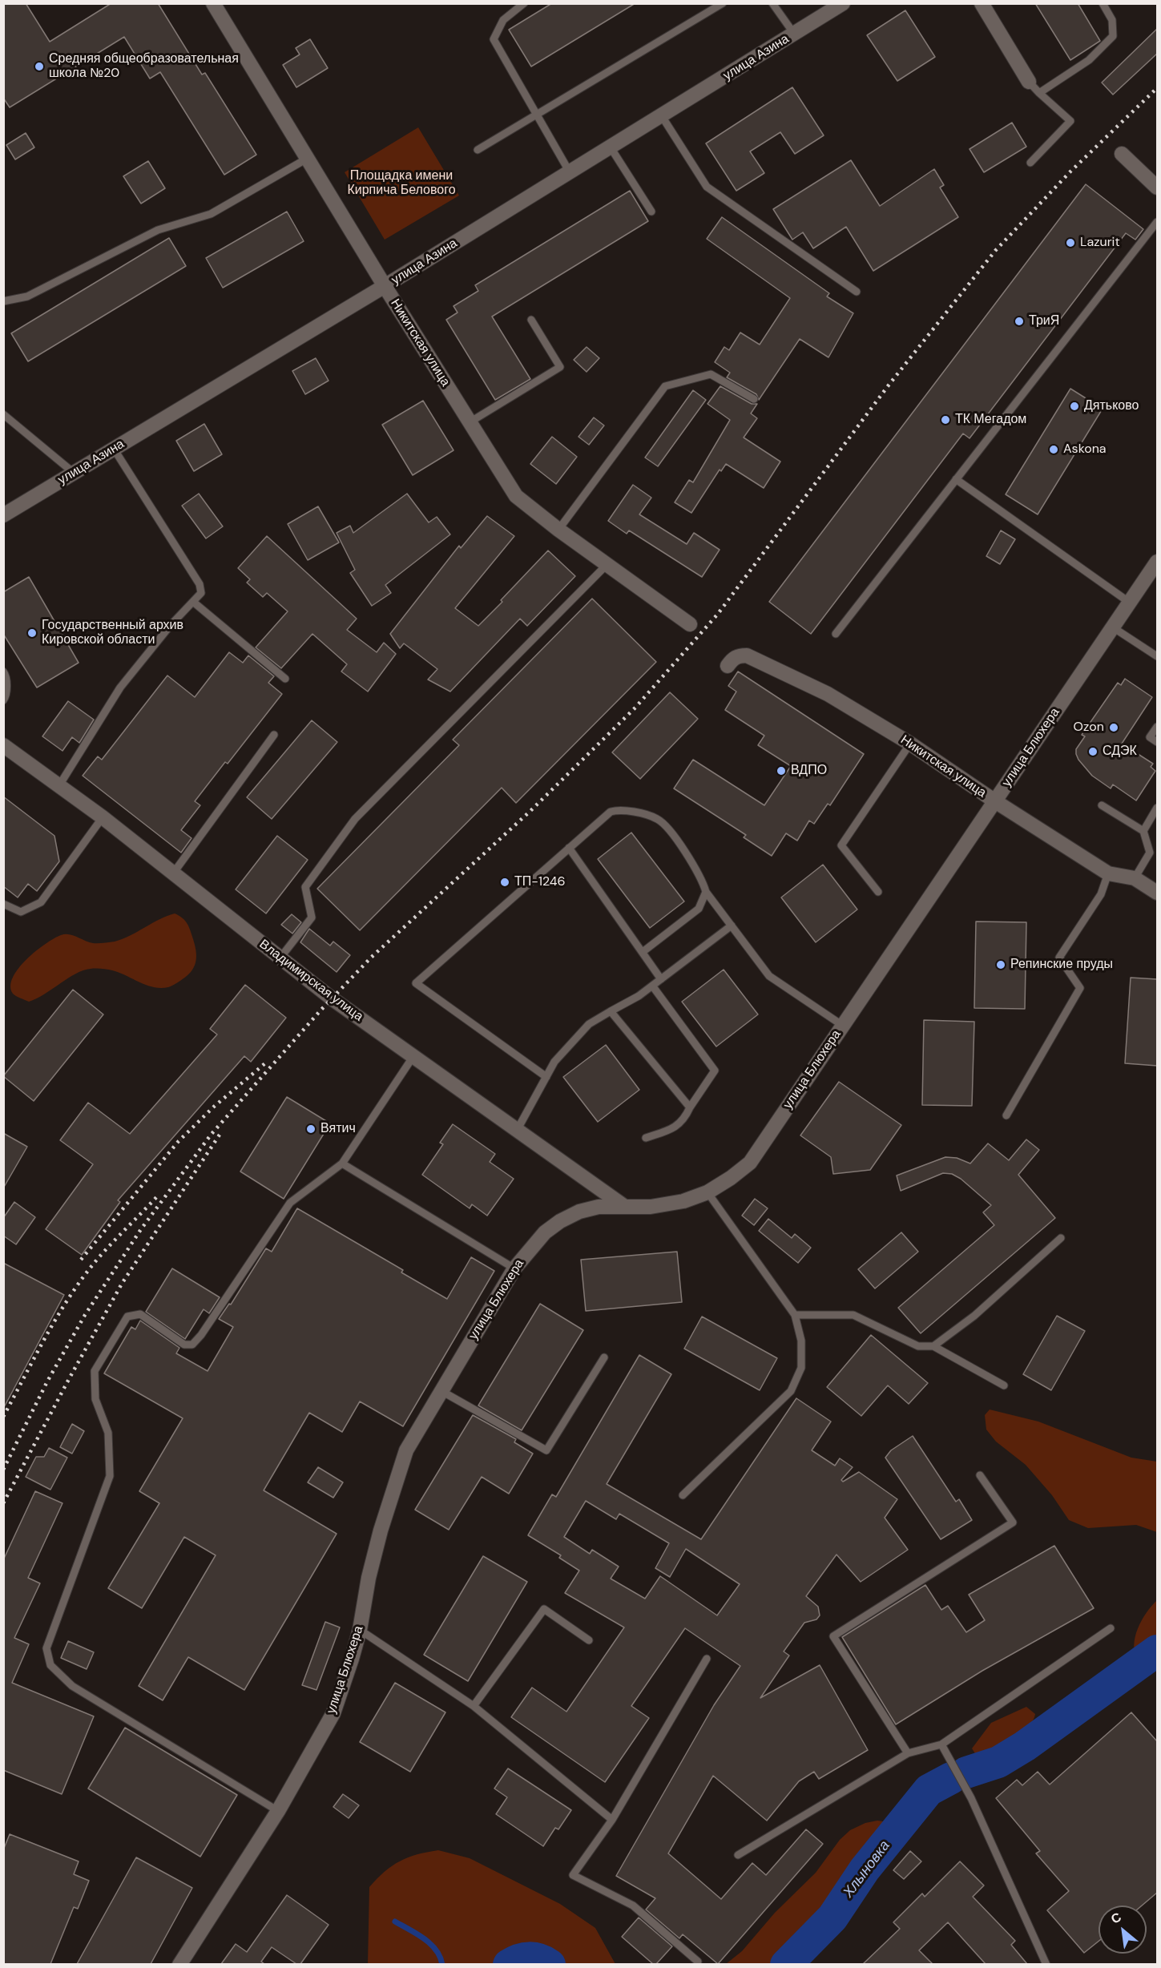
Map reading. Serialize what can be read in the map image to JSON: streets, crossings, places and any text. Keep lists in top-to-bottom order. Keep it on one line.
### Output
{"streets":{"street":["улица Азина","Никитская улица","улица Блюхера","Владимирская улица"]},"crossings":[["улица Азина","Никитская улица"],["Никитская улица","улица Блюхера"],["улица Блюхера","Владимирская улица"]],"water":["Хлыновка"],"parks":["Площадка имени Кирпича Белового"],"places":["Средняя общеобразовательная школа №20","Lazurit","ТриЯ","Дятьково","ТК Мегадом","Askona","Государственный архив Кировской области","Ozon","СДЭК","ВДПО","ТП-1246","Репинские пруды","Вятич"],"north":"top left"}
